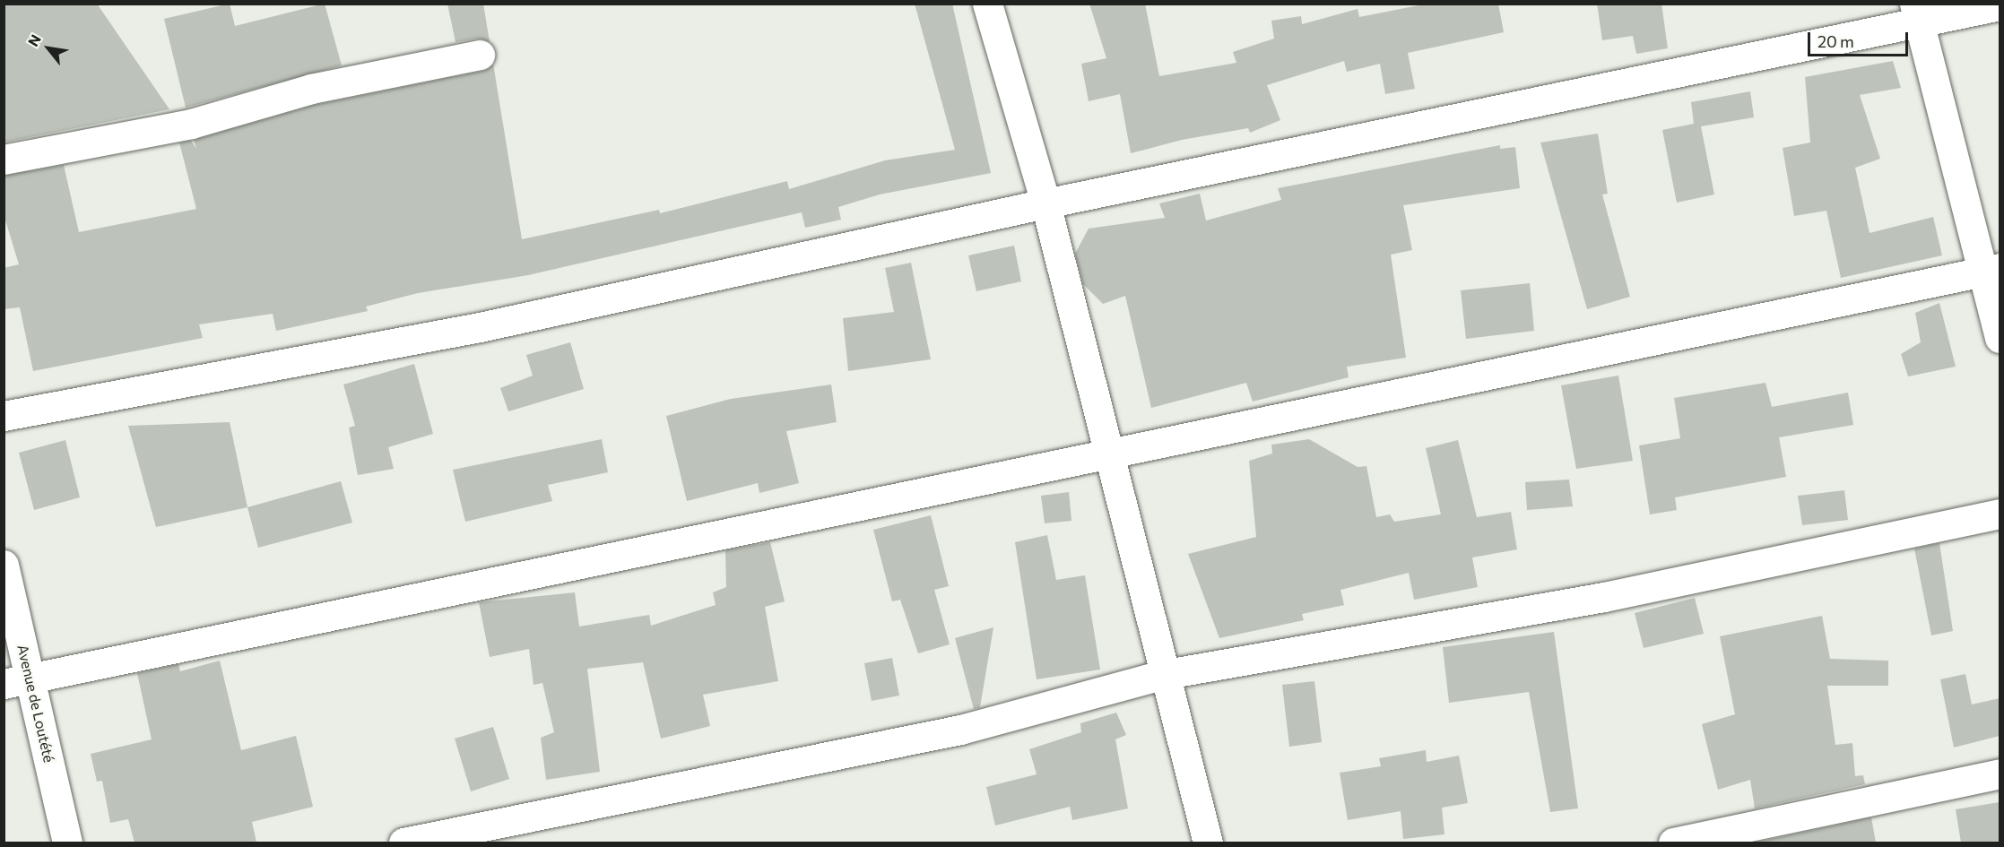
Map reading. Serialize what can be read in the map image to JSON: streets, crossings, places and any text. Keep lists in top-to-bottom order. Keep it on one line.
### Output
{"streets":{"street":["Avenue de Loutété"]},"scale_bar":"20 m","north":"top left"}
